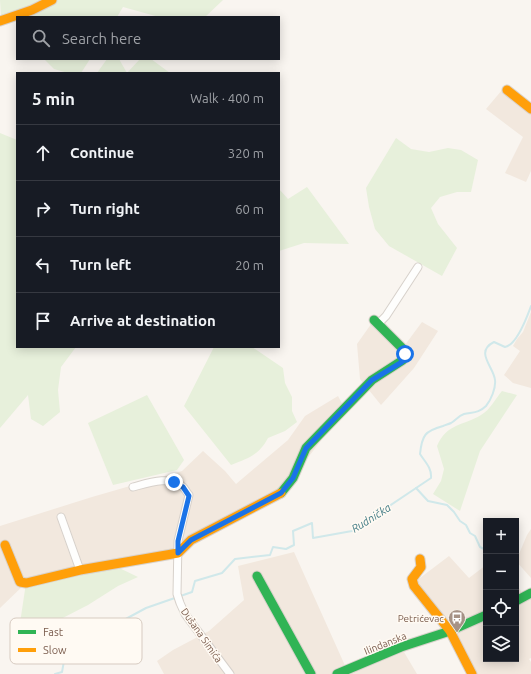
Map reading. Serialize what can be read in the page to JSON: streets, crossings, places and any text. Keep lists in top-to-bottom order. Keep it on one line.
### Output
{"streets":{"street":["Dušana Simića","Ilindanska"]},"water":["Rudnička"],"places":{"bus stop":["Petrićevac"]},"legend":["Fast","Slow"],"page":{"search":"Search here","heading":["5 min","Walk · 400 m"],"list":[["Continue","320 m"],["Turn right","60 m"],["Turn left","20 m"],"Arrive at destination"],"map_buttons":["+","−"]}}
